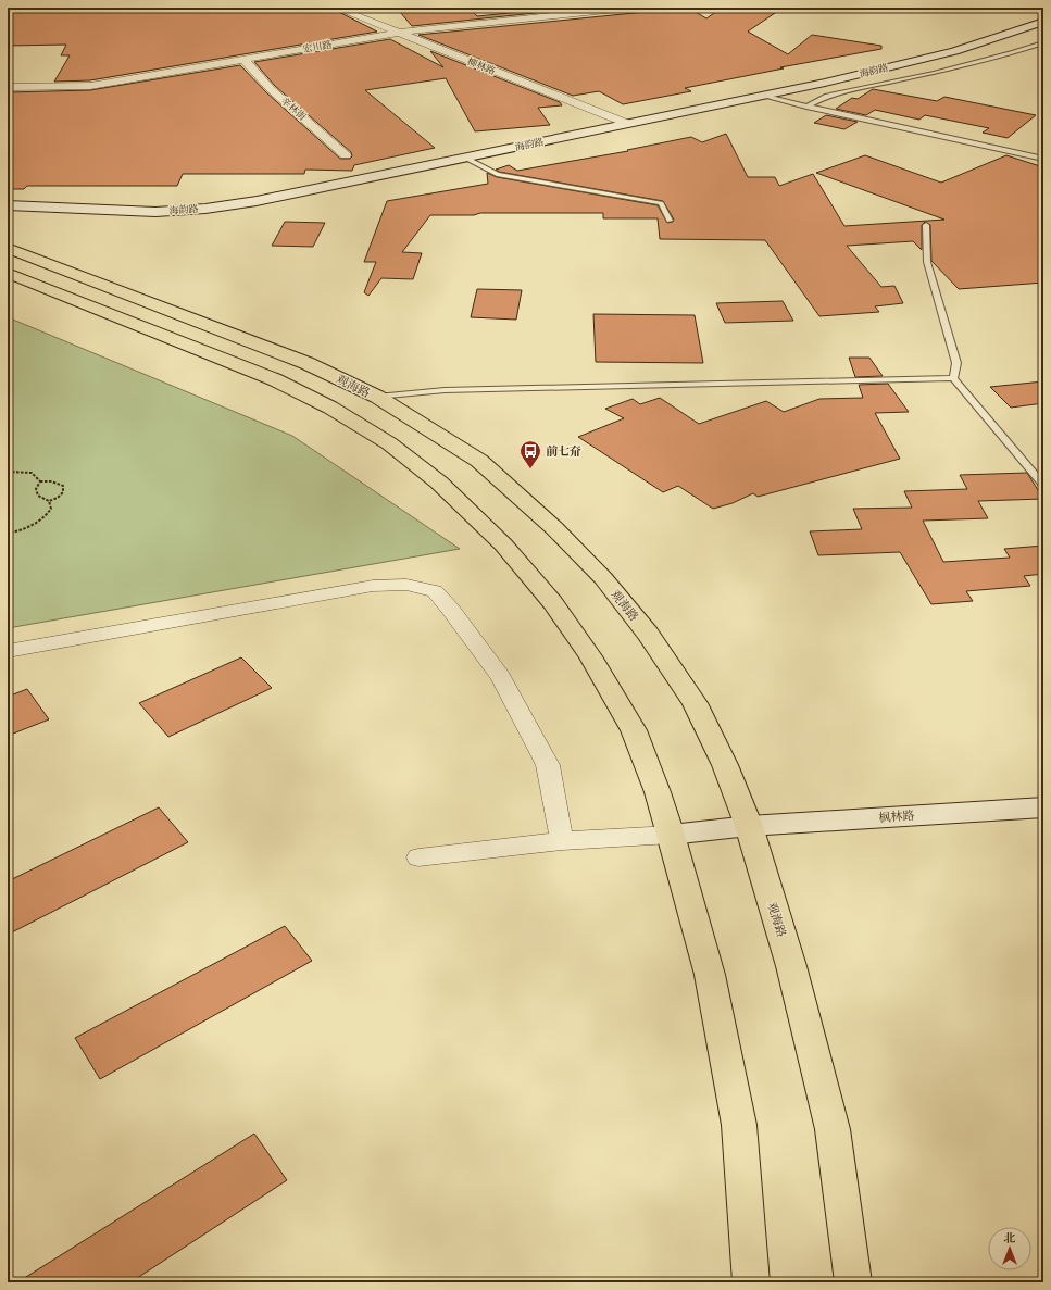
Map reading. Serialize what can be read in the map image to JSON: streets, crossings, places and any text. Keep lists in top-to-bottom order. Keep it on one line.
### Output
{"streets":{"main road":["观海路"],"street":["宏川路","柳林路","海韵路","辛林街","枫林路"]},"crossings":[["宏川路","柳林路"],["宏川路","辛林街"],["柳林路","海韵路"],["观海路","枫林路"]],"places":{"bus stop":["前七夼"]},"north":"top"}
